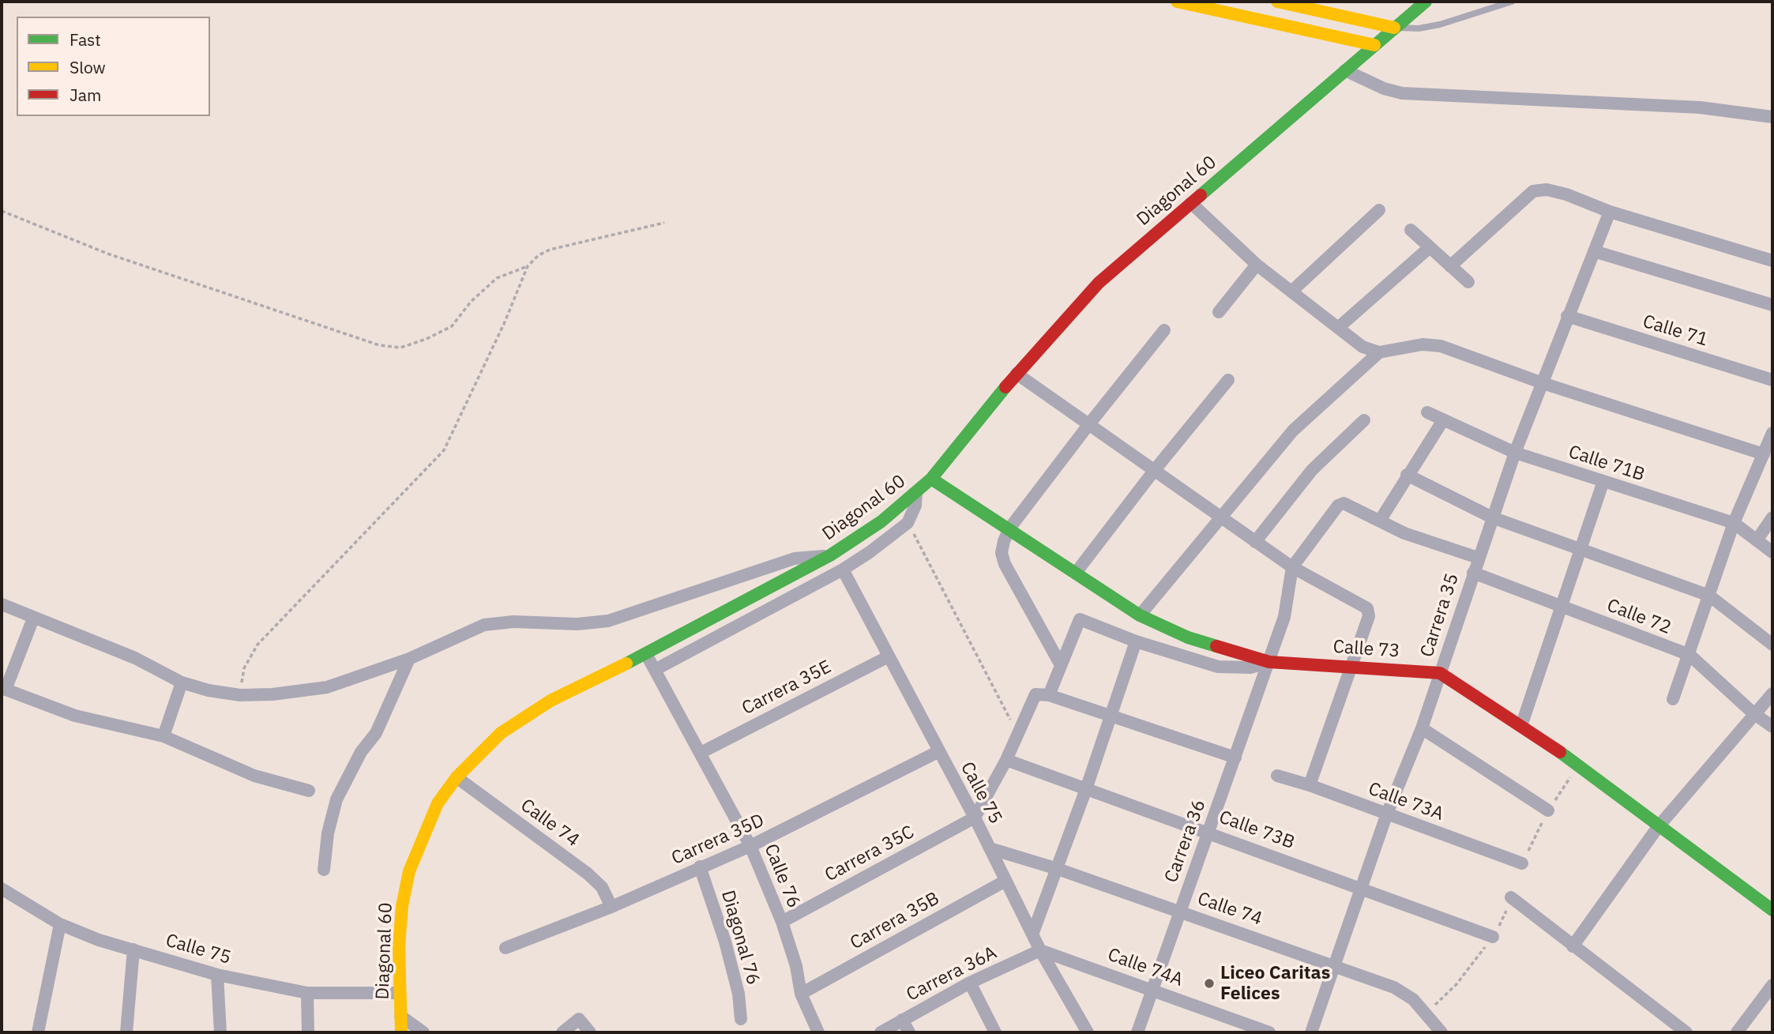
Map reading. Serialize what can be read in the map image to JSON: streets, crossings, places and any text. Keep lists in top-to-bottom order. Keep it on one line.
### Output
{"streets":{"main road":["Diagonal 60","Calle 73"],"street":["Calle 71","Calle 71B","Carrera 35","Calle 72","Carrera 35E","Calle 75","Calle 73A","Calle 74","Calle 73B","Carrera 35D","Carrera 36","Carrera 35C","Calle 76","Carrera 35B","Diagonal 76","Calle 74A","Carrera 36A"]},"crossings":[["Diagonal 60","Calle 73"],["Diagonal 60","Calle 75"],["Diagonal 60","Calle 74"],["Diagonal 60","Calle 76"],["Calle 71","Carrera 35"],["Calle 71B","Carrera 35"],["Carrera 35","Calle 72"],["Carrera 35","Calle 73"],["Carrera 35","Calle 73A"],["Carrera 35","Calle 74"],["Carrera 35","Calle 73B"],["Calle 73","Carrera 36"],["Carrera 35E","Calle 75"],["Carrera 35E","Calle 76"],["Calle 75","Calle 74"],["Calle 75","Carrera 35D"],["Calle 75","Carrera 35C"],["Calle 75","Carrera 35B"],["Calle 75","Calle 74A"],["Calle 75","Carrera 36A"],["Calle 74","Carrera 35D"],["Calle 74","Carrera 36"],["Calle 73B","Carrera 36"],["Carrera 35D","Calle 76"],["Carrera 35D","Diagonal 76"],["Carrera 36","Calle 74A"],["Carrera 35C","Calle 76"],["Calle 76","Carrera 35B"],["Calle 74A","Carrera 36A"]],"places":["Liceo Caritas Felices"],"legend":["Fast","Slow","Jam"]}
